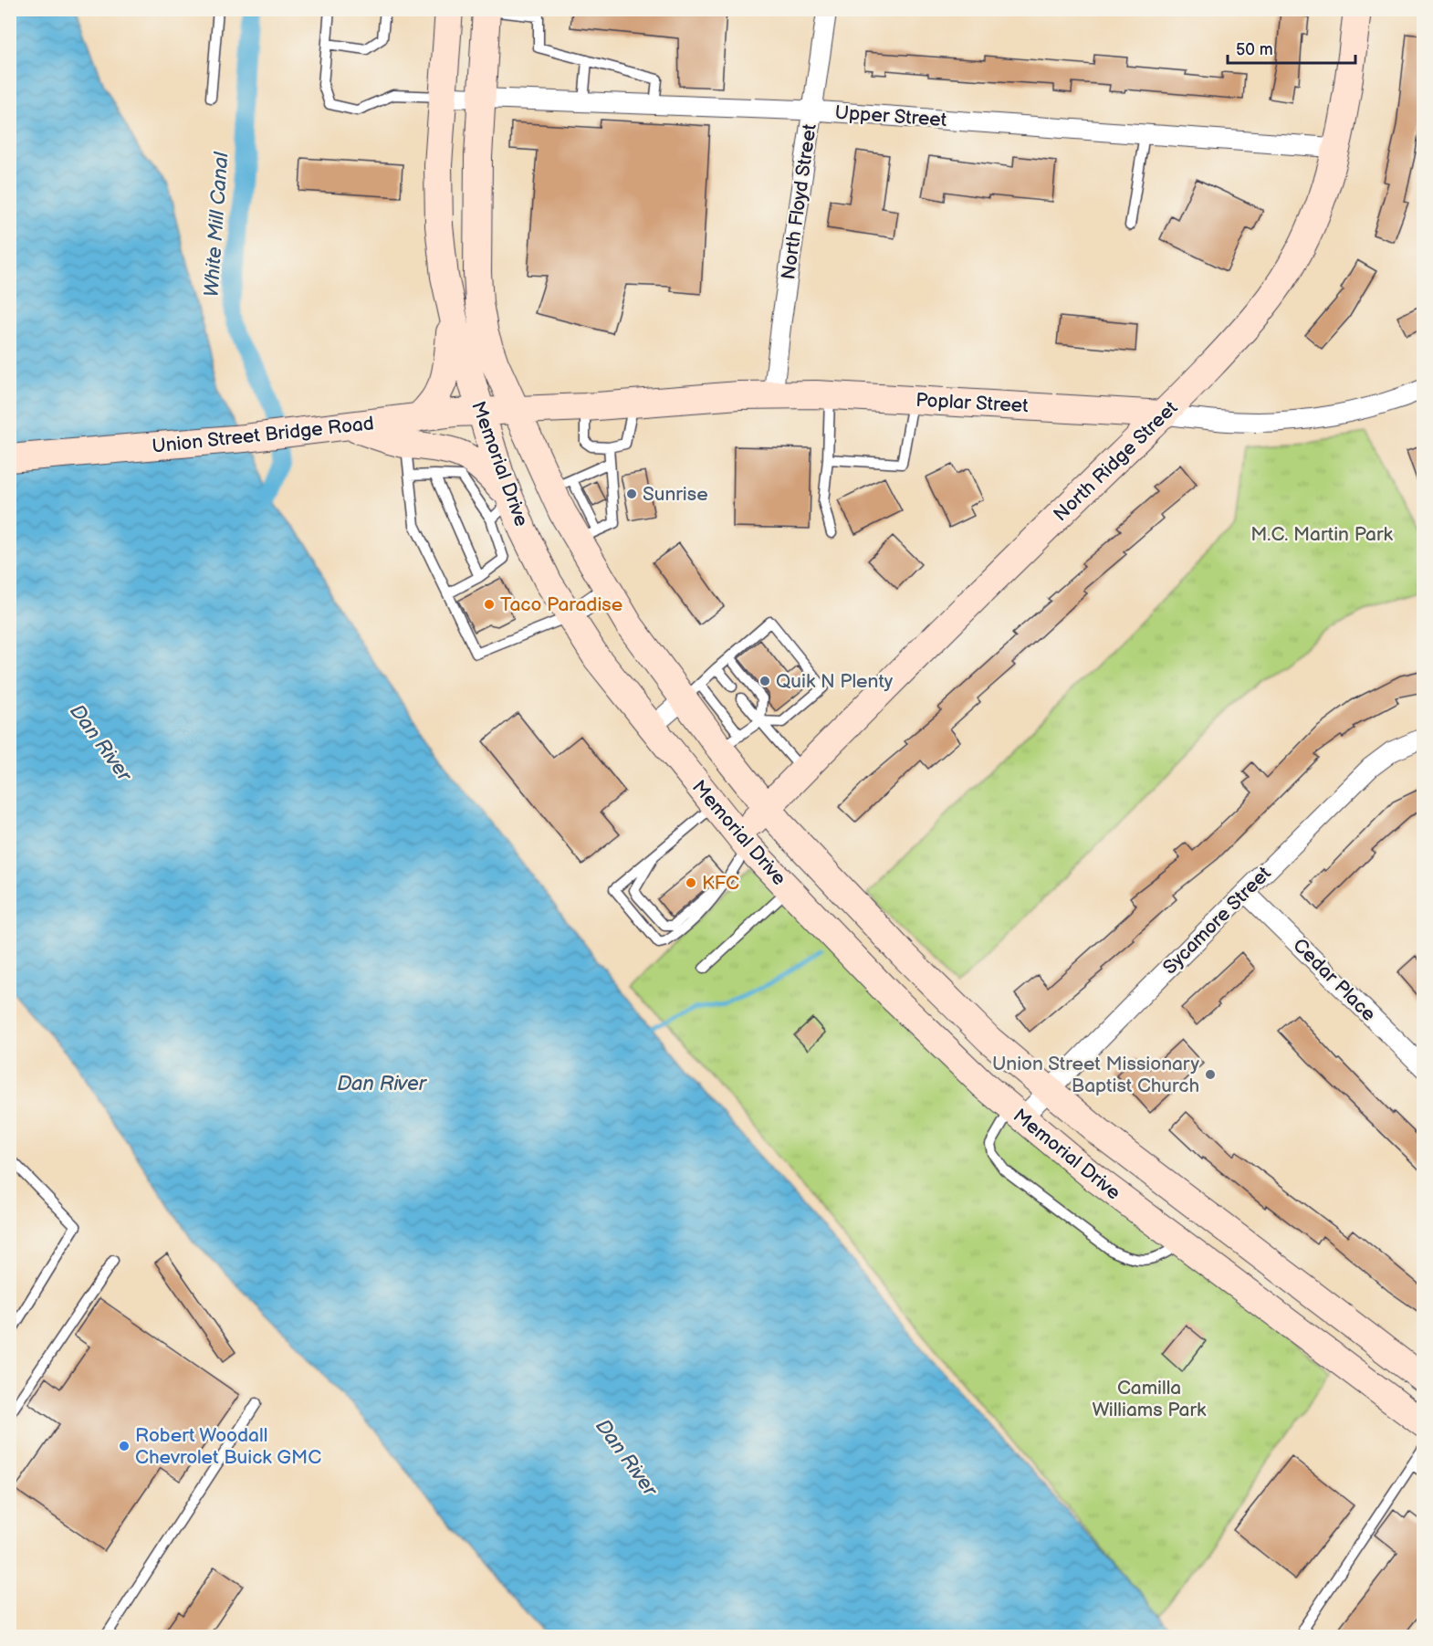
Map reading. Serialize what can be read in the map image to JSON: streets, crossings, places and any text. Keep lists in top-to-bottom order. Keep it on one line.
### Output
{"streets":{"main road":["Poplar Street","Union Street Bridge Road","North Ridge Street","Memorial Drive"],"street":["Upper Street","North Floyd Street","Sycamore Street","Cedar Place"]},"crossings":[["Upper Street","North Floyd Street"],["Upper Street","North Ridge Street"],["Upper Street","Memorial Drive"],["North Floyd Street","Poplar Street"],["Poplar Street","Union Street Bridge Road"],["Poplar Street","North Ridge Street"],["Poplar Street","Memorial Drive"],["Union Street Bridge Road","Memorial Drive"],["North Ridge Street","Memorial Drive"],["Memorial Drive","Sycamore Street"],["Sycamore Street","Cedar Place"]],"water":["White Mill Canal","Dan River"],"parks":["M.C. Martin Park","Camilla Williams Park"],"places":["Sunrise","Taco Paradise","Quik N Plenty","KFC","Union Street Missionary Baptist Church","Robert Woodall Chevrolet Buick GMC"],"scale_bar":"50 m"}
